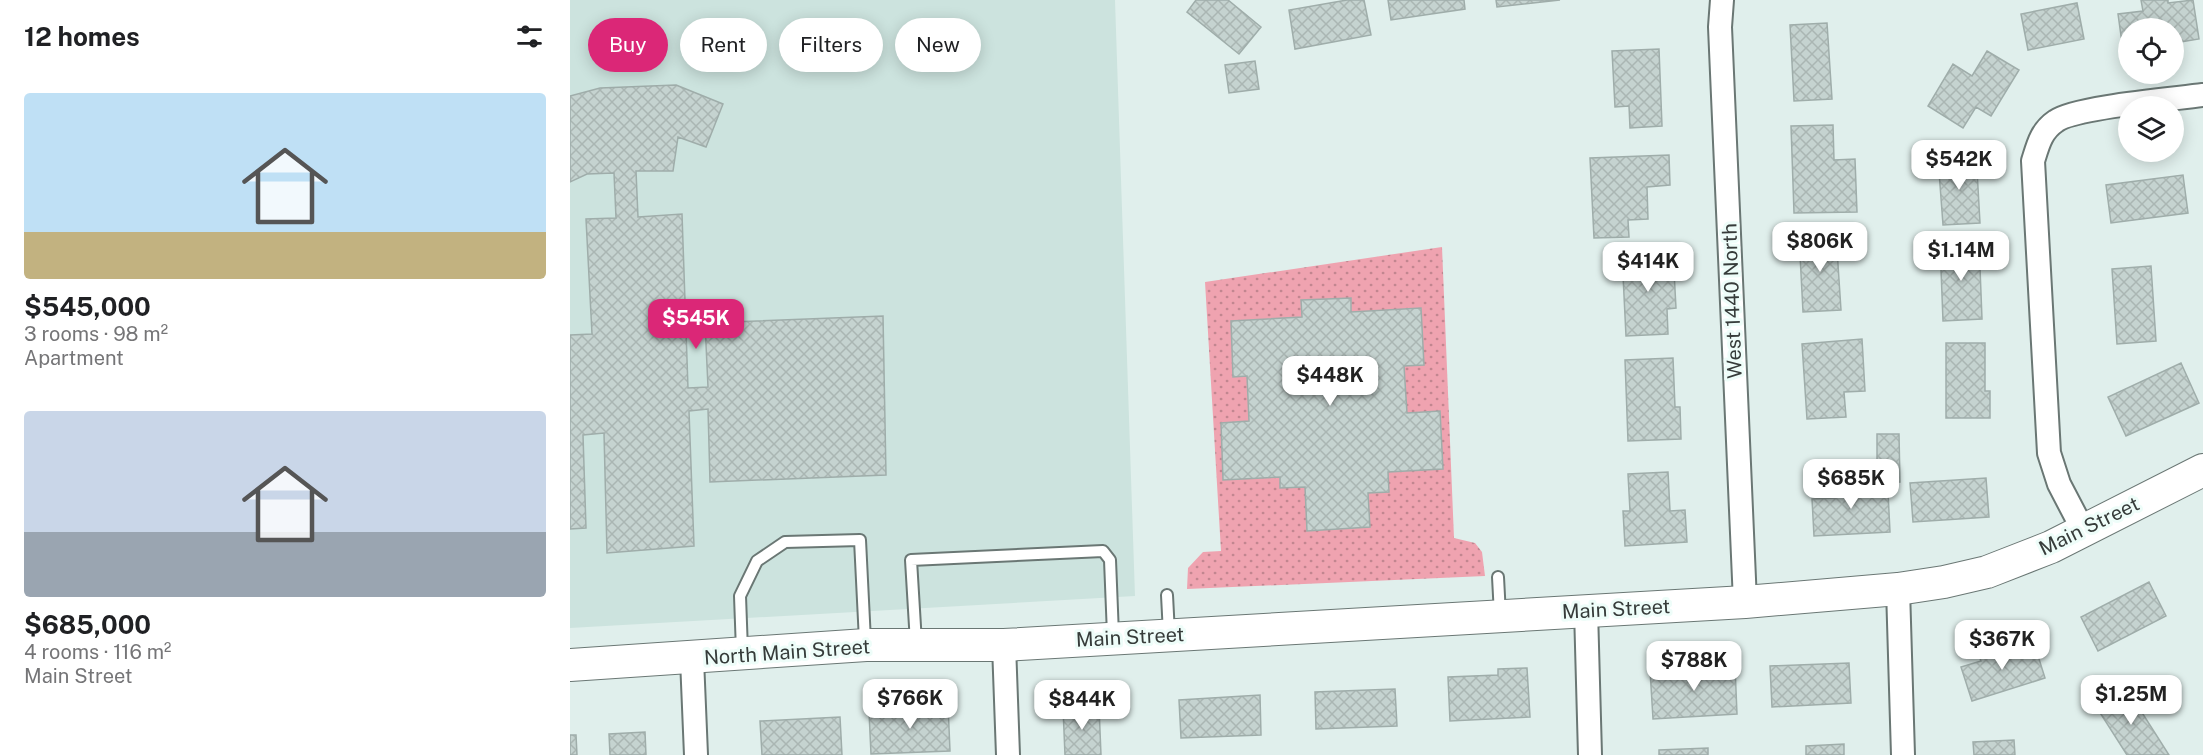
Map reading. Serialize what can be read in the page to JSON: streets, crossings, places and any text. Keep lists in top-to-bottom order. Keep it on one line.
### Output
{"streets":{"street":["West 1440 North","Main Street","North Main Street"]},"crossings":[["West 1440 North","Main Street"],["Main Street","North Main Street"]],"page":{"heading":"12 homes","chip":["Buy","Rent","Filters","New"],"list":[{"name":"$545,000","note":"3 rooms · 98 m² · Apartment"},{"name":"$685,000","note":"4 rooms · 116 m² · Main Street"}],"price":["$542K","$806K","$1.14M","$414K","$545K","$448K","$685K","$367K","$788K","$1.25M","$766K","$844K"]}}
